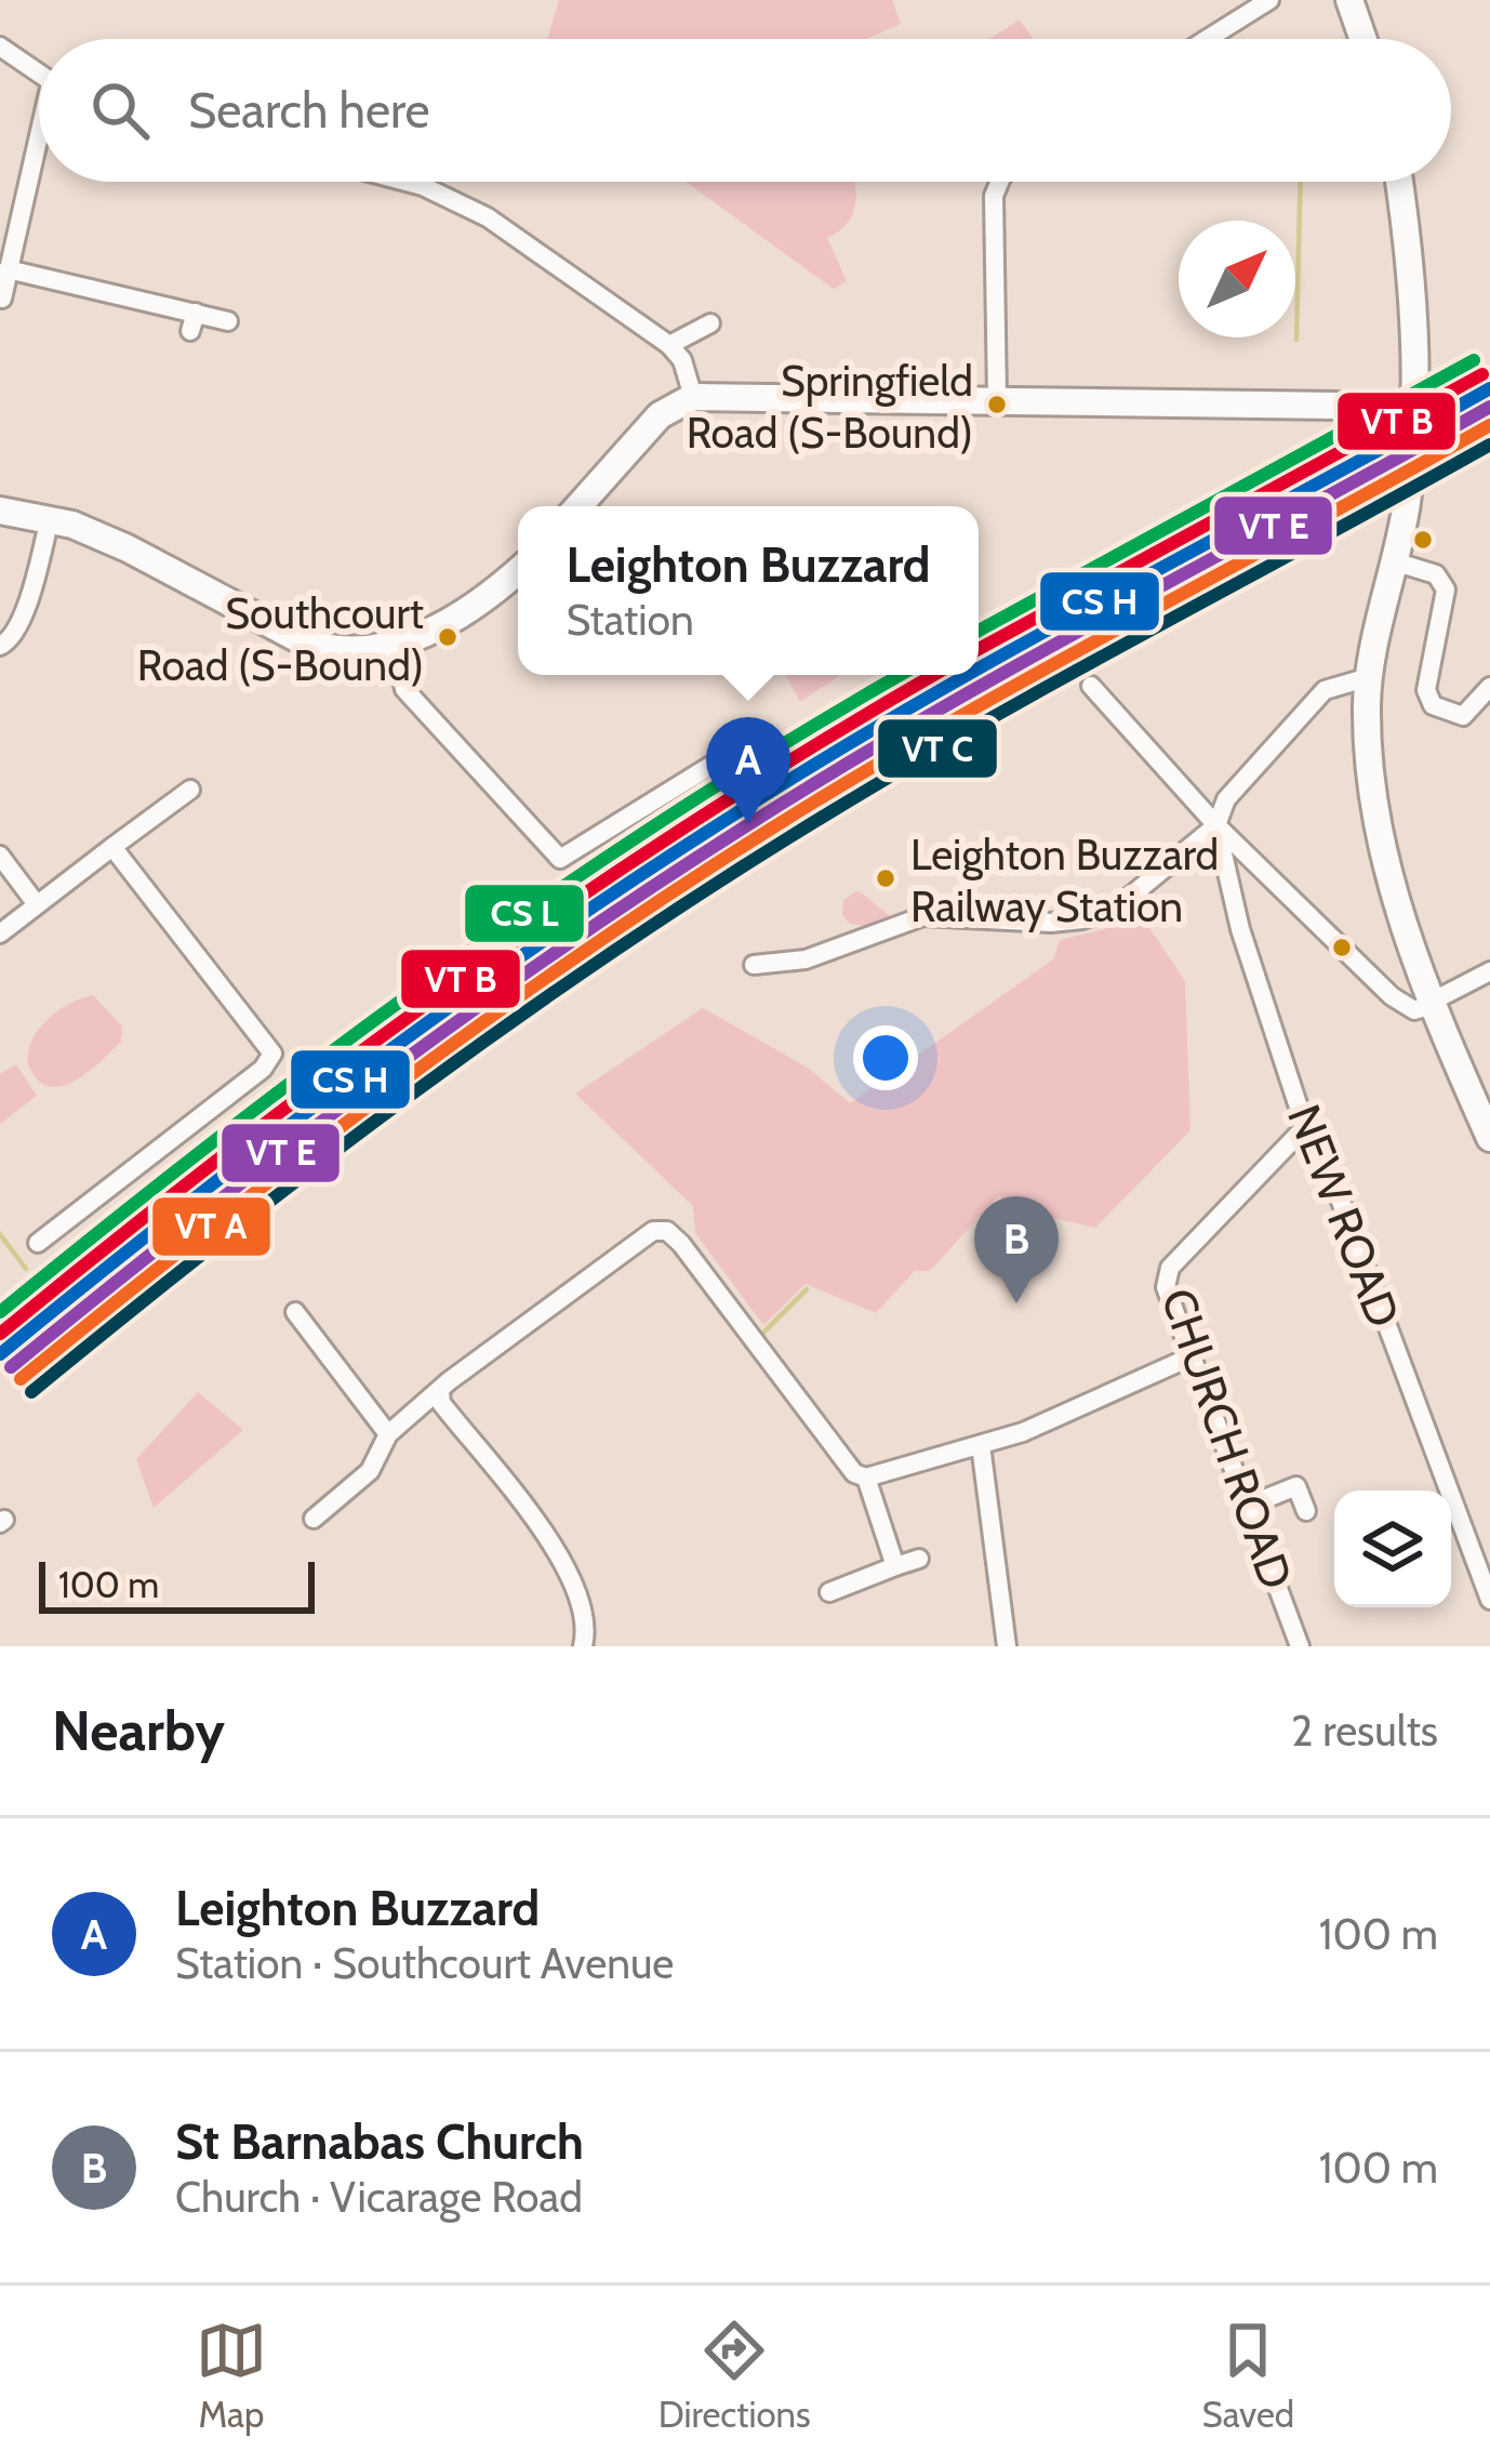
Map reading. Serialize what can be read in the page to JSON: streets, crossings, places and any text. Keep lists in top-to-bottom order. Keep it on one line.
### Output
{"streets":{"street":["NEW ROAD","CHURCH ROAD"]},"crossings":[["NEW ROAD","CHURCH ROAD"]],"places":["Springfield Road (S-Bound)","Southcourt Road (S-Bound)","Leighton Buzzard Railway Station"],"scale_bar":"100 m","north":"top right","page":{"search":"Search here","popup":["Leighton Buzzard","Station"],"pins":["A","B"],"scale":"100 m","heading":["Nearby","2 results"],"list":[{"mark":"A","name":"Leighton Buzzard","note":"Station · Southcourt Avenue","value":"100 m"},{"mark":"B","name":"St Barnabas Church","note":"Church · Vicarage Road","value":"100 m"}],"nav":["Map","Directions","Saved"]}}
